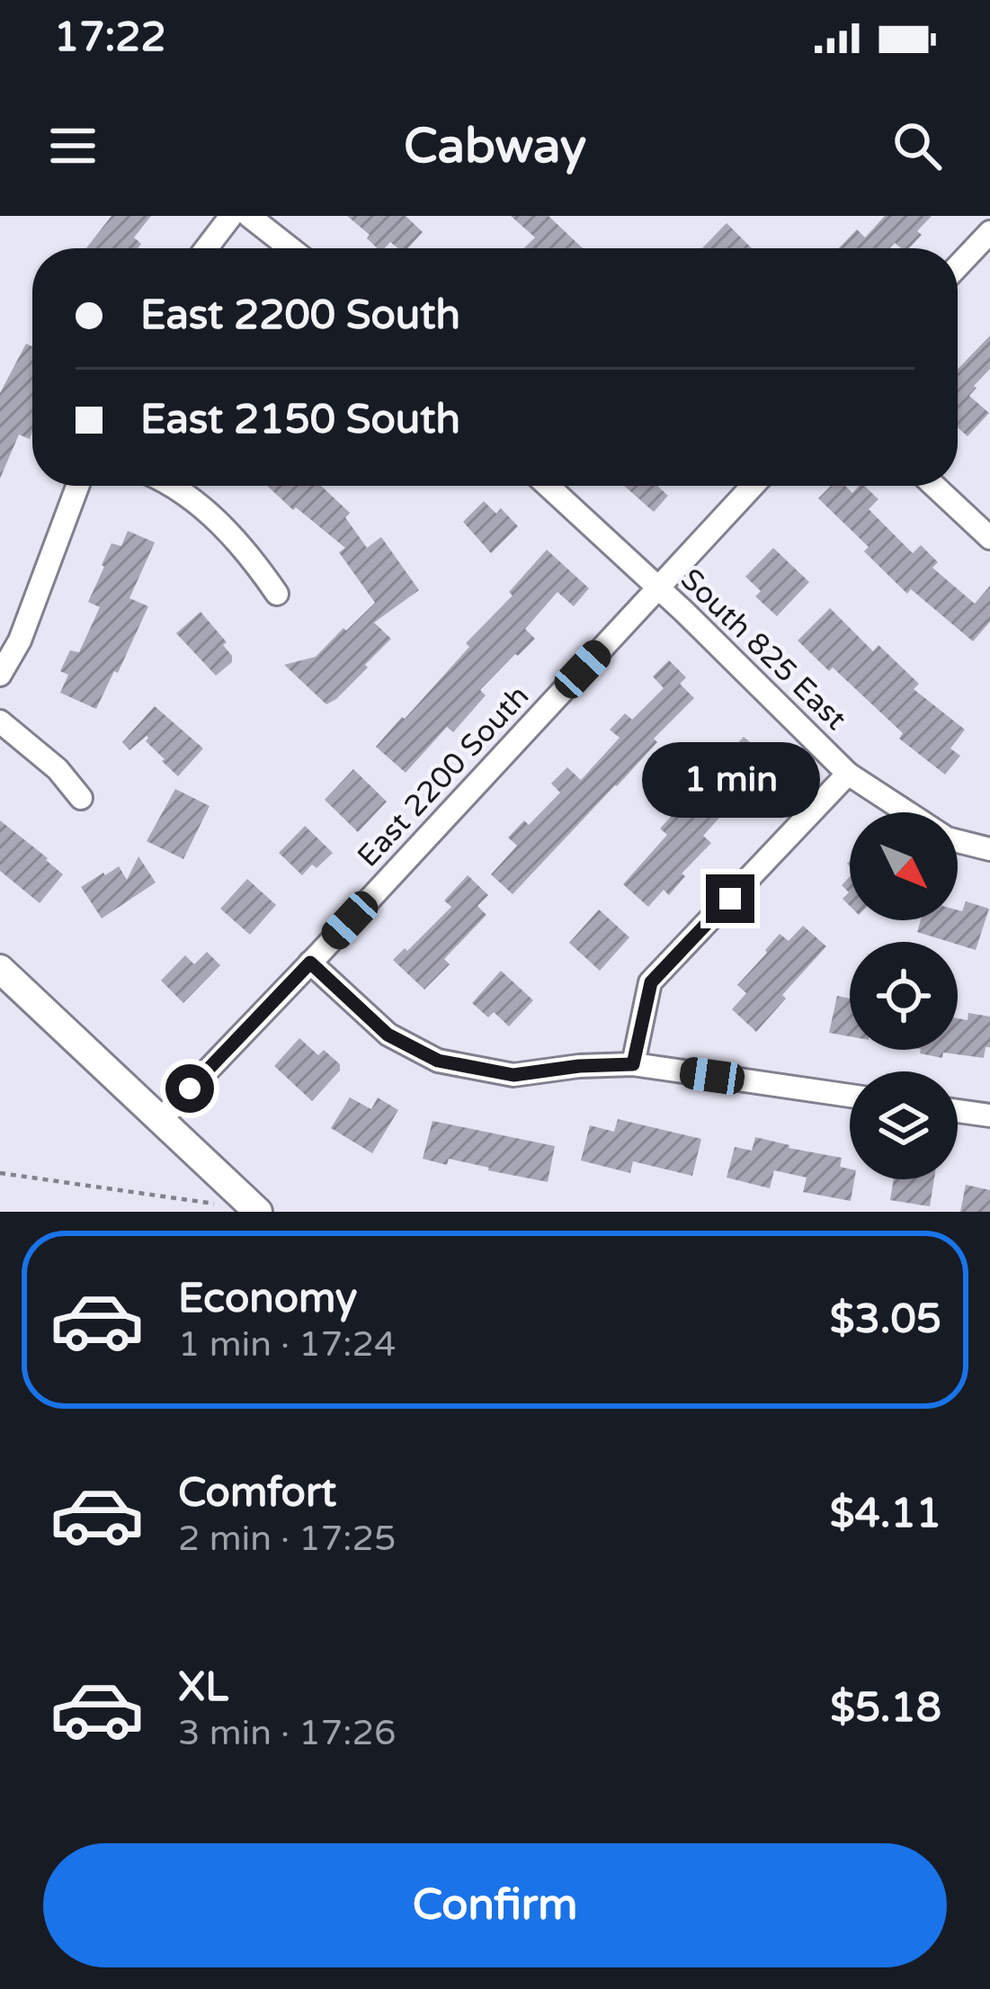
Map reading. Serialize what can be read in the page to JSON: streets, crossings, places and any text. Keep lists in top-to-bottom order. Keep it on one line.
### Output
{"streets":{"street":["South 825 East","East 2200 South"]},"crossings":[["South 825 East","East 2200 South"]],"north":"bottom right","page":{"status":"17:22","header":"Cabway","banner":["East 2200 South","East 2150 South"],"bubble":"1 min","list":[{"name":"Economy","note":"1 min · 17:24","value":"$3.05"},{"name":"Comfort","note":"2 min · 17:25","value":"$4.11"},{"name":"XL","note":"3 min · 17:26","value":"$5.18"}],"buttons":"Confirm"}}
